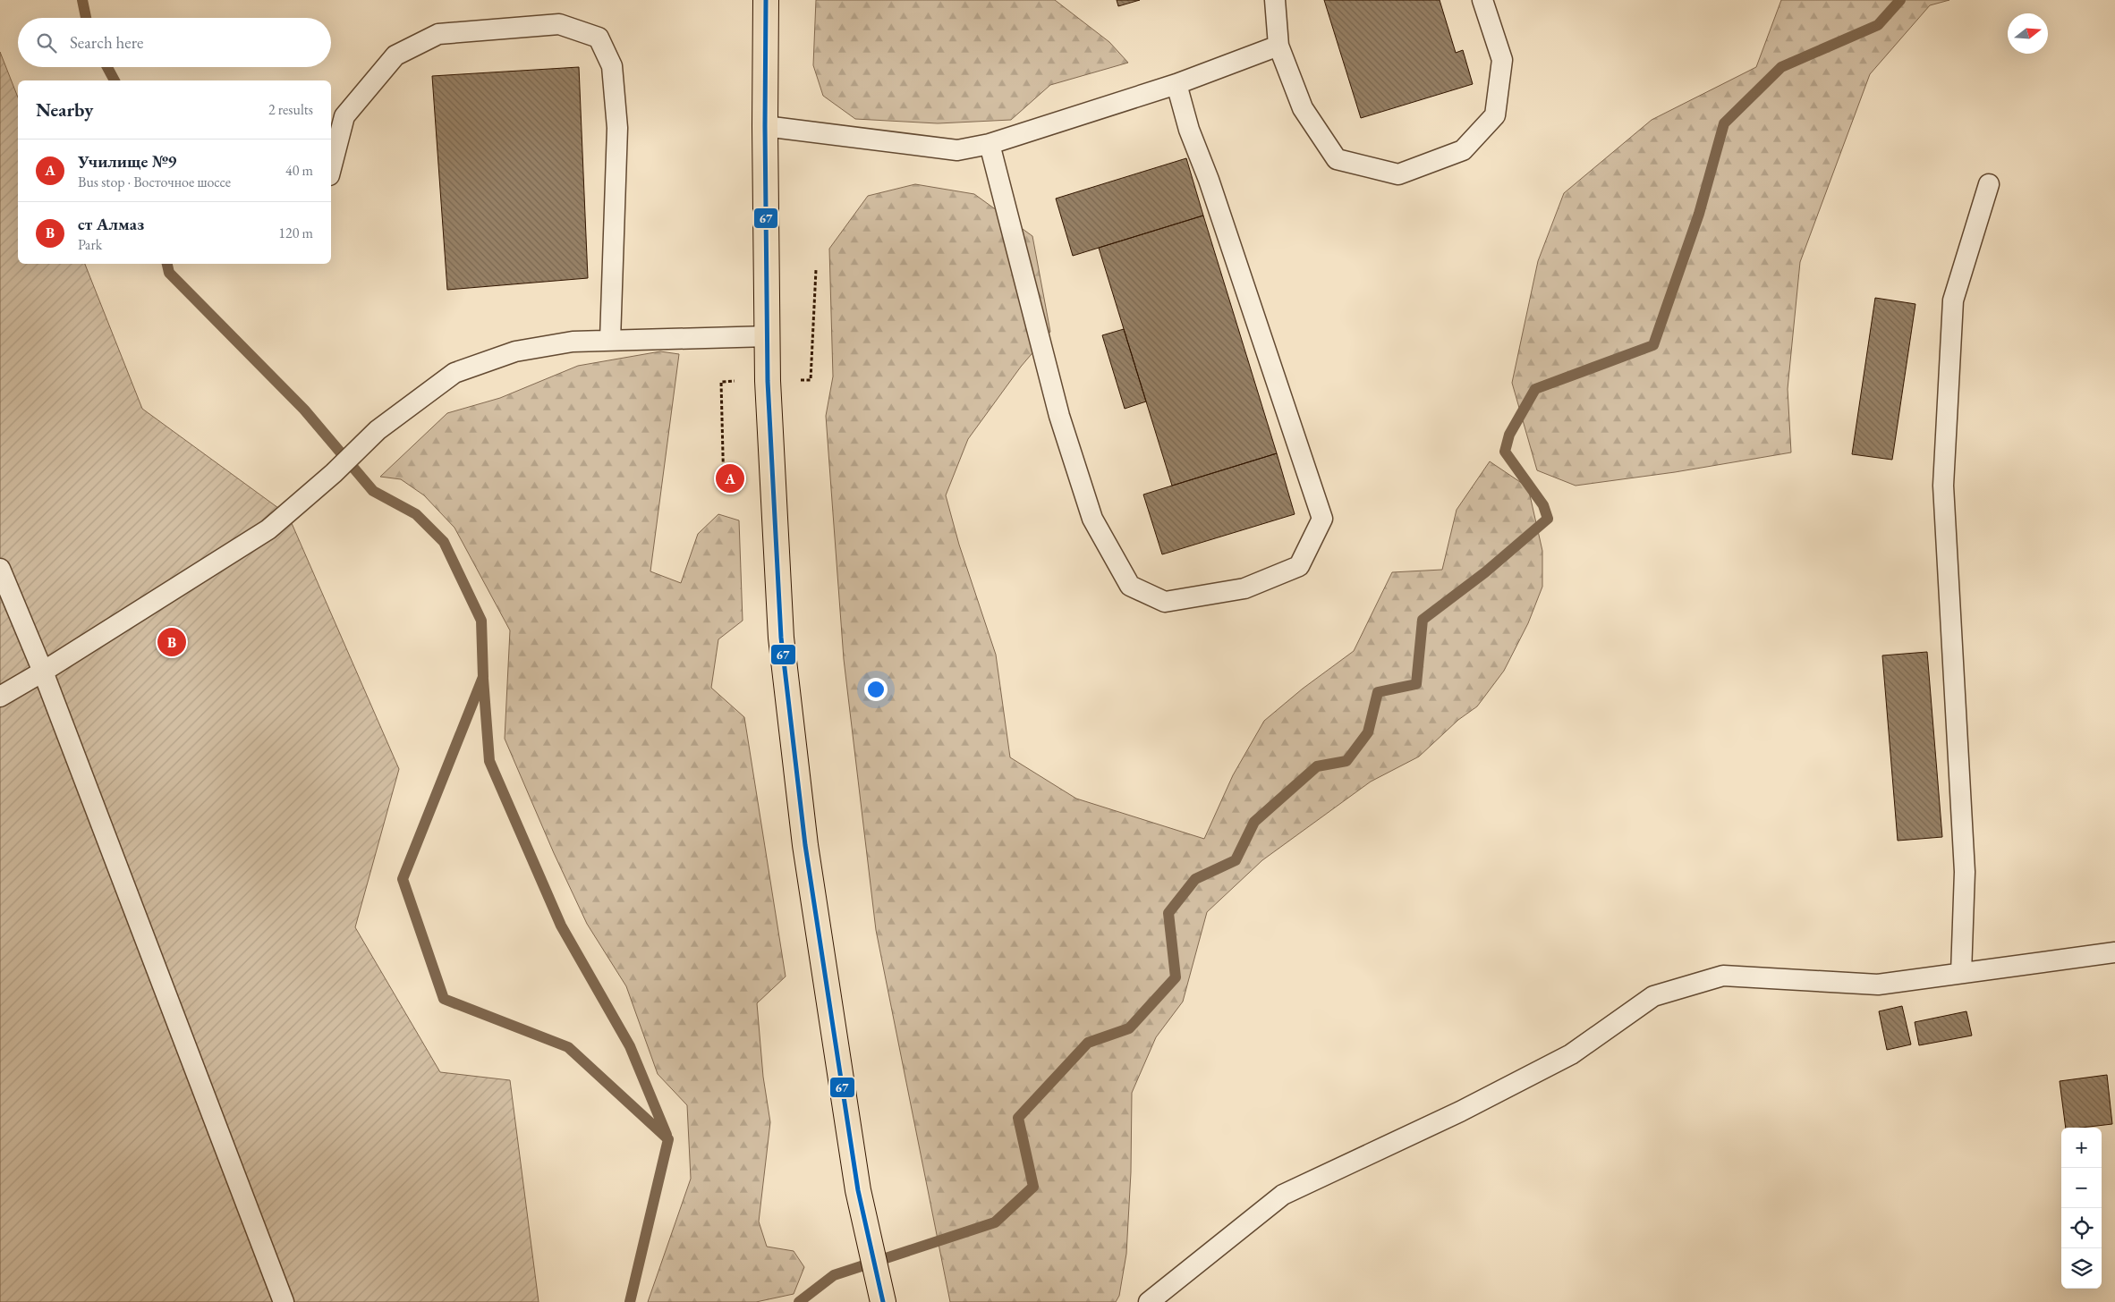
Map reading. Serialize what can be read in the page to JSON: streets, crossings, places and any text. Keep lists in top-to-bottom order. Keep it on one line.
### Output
{"lines":["transit line 67"],"north":"right","page":{"search":"Search here","heading":["Nearby","2 results"],"list":[{"mark":"A","name":"Училище №9","note":"Bus stop · Восточное шоссе","value":"40 m"},{"mark":"B","name":"ст Алмаз","note":"Park","value":"120 m"}],"pins":["A","B"],"map_buttons":["+","−"]}}
